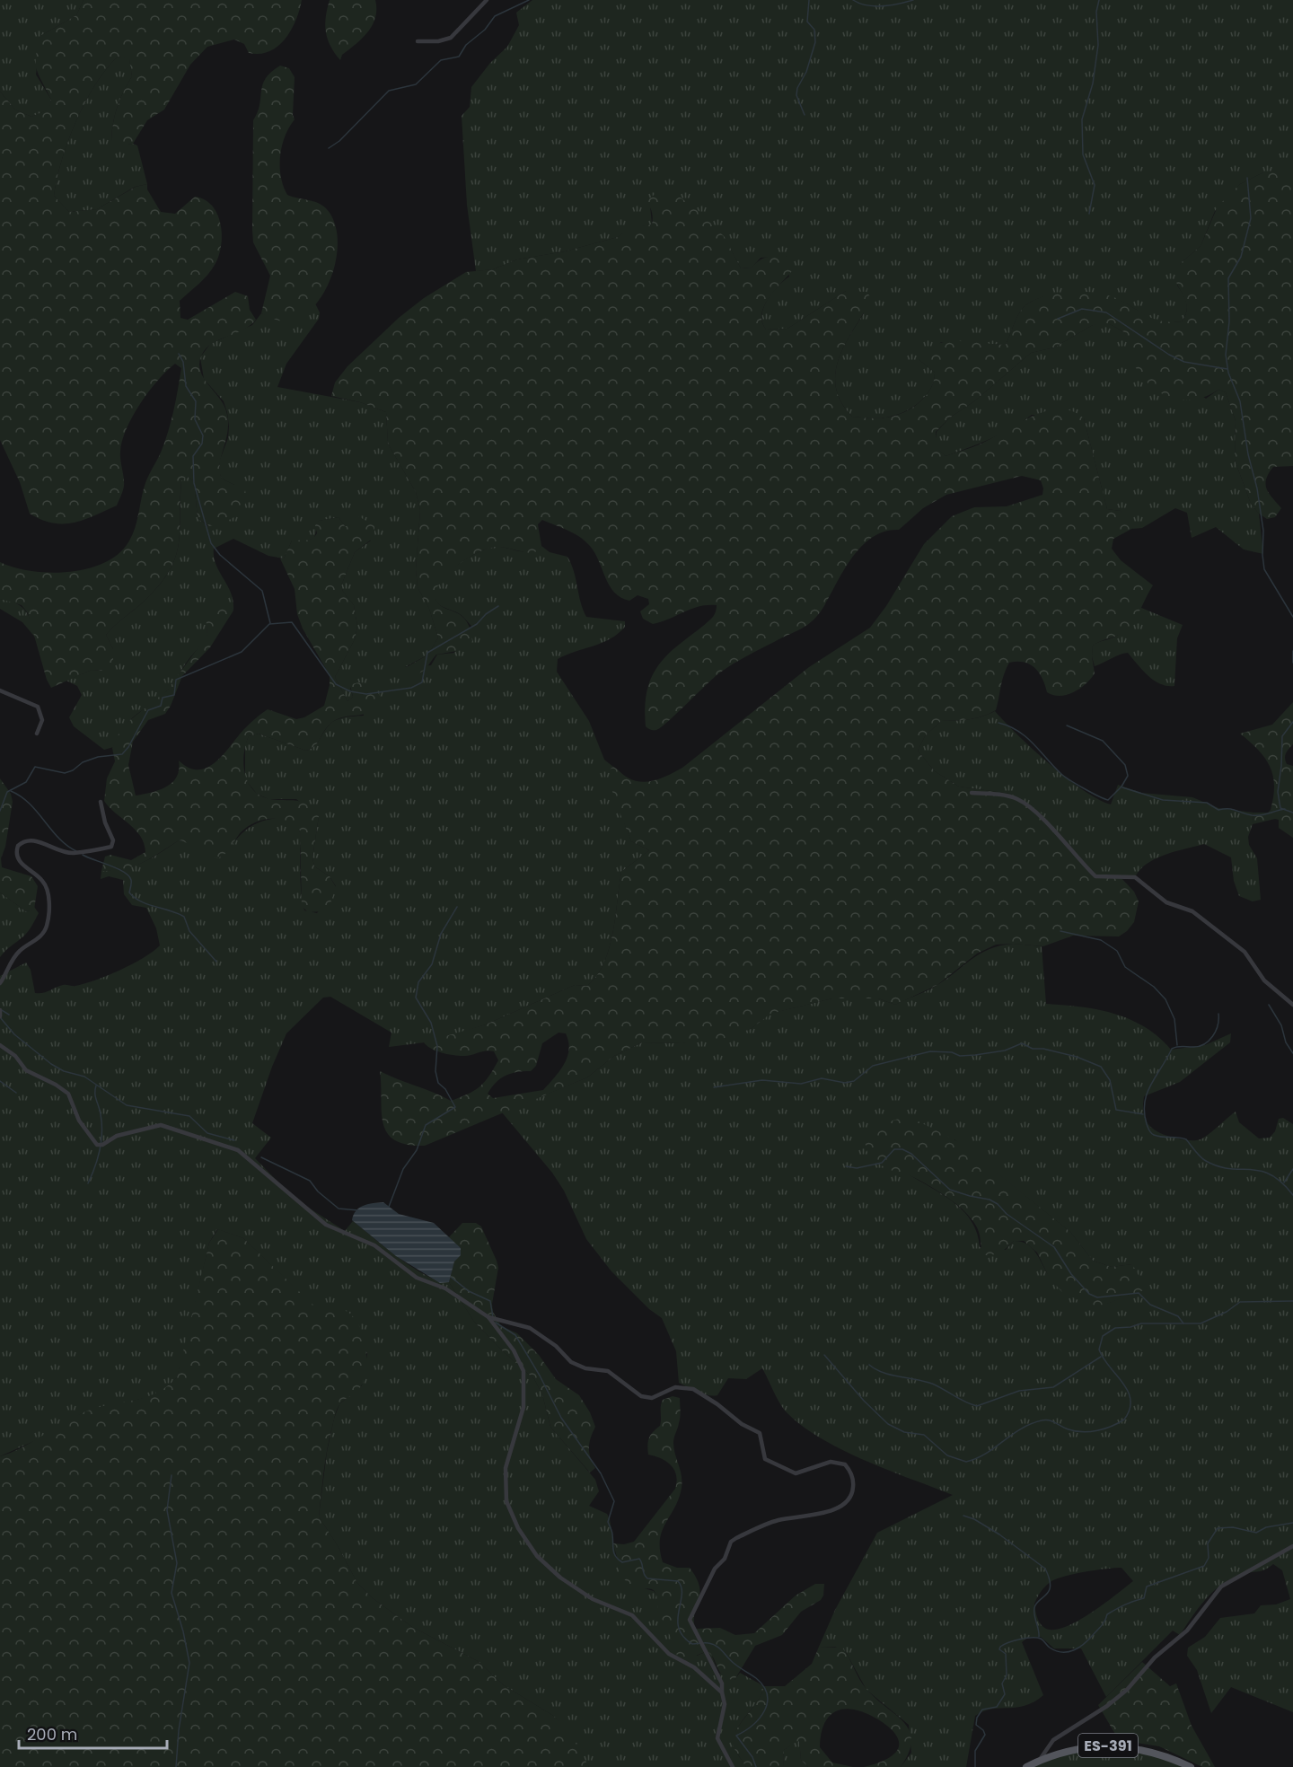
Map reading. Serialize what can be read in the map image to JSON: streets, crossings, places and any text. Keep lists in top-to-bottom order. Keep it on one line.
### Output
{"streets":{"main road":["ES-391"]},"scale_bar":"200 m"}
